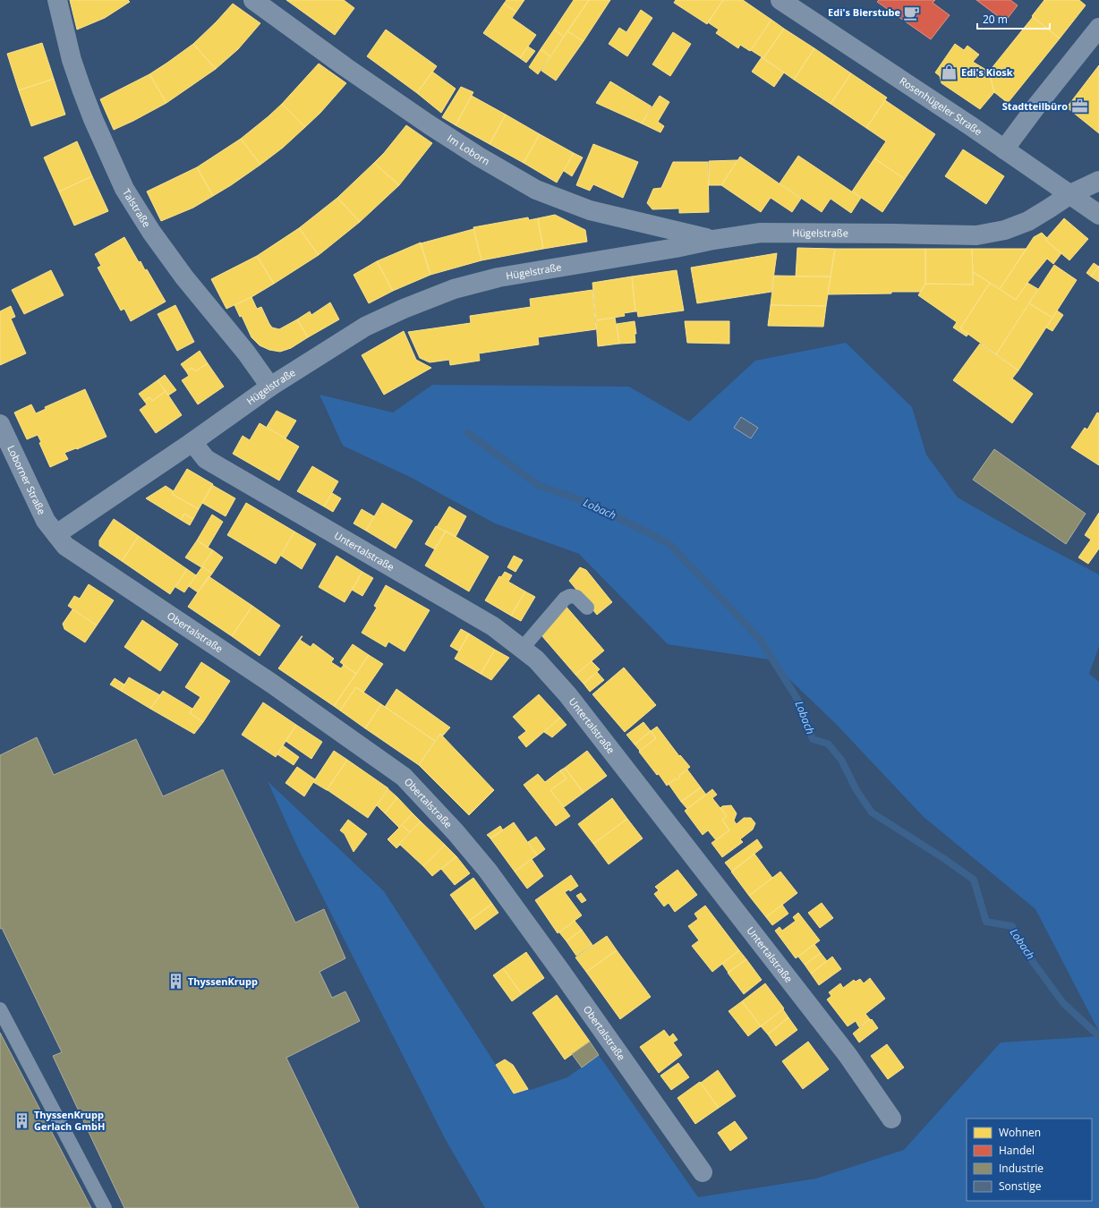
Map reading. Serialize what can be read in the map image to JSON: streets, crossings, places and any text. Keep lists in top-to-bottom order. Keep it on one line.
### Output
{"streets":{"street":["Rosenhügeler Straße","Im Loborn","Talstraße","Hügelstraße","Loborner Straße","Untertalstraße","Obertalstraße"]},"crossings":[["Rosenhügeler Straße","Hügelstraße"],["Im Loborn","Hügelstraße"],["Talstraße","Hügelstraße"],["Hügelstraße","Loborner Straße"],["Hügelstraße","Untertalstraße"],["Hügelstraße","Obertalstraße"],["Loborner Straße","Obertalstraße"]],"water":["Lobach"],"places":{"cafe":["Edi's Bierstube"],"shop":["Edi's Kiosk"],"office":["Stadtteilbüro"],"building":["ThyssenKrupp","ThyssenKrupp Gerlach GmbH"]},"legend":["Wohnen","Handel","Industrie","Sonstige"],"scale_bar":"20 m"}
